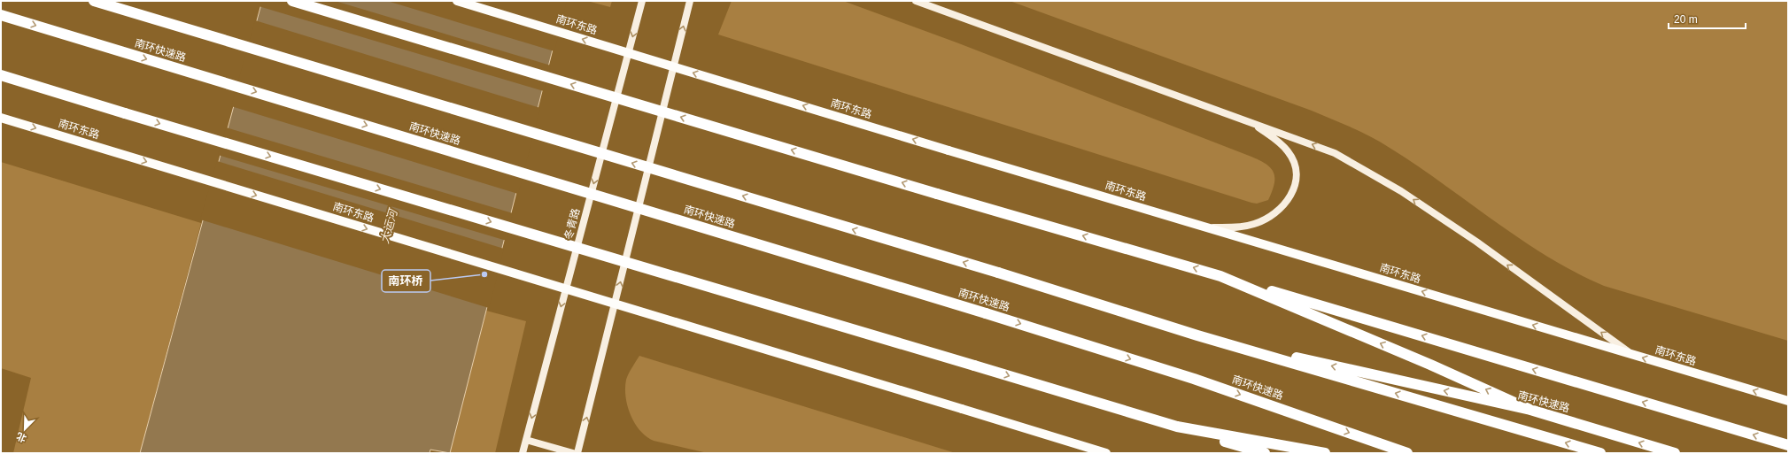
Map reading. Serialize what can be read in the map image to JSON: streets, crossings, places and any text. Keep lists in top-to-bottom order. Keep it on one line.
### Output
{"streets":{"highway":["南环快速路"],"main road":["南环东路","冬青路"]},"water":["大运河"],"places":["南环桥"],"scale_bar":"20 m","north":"bottom left"}
